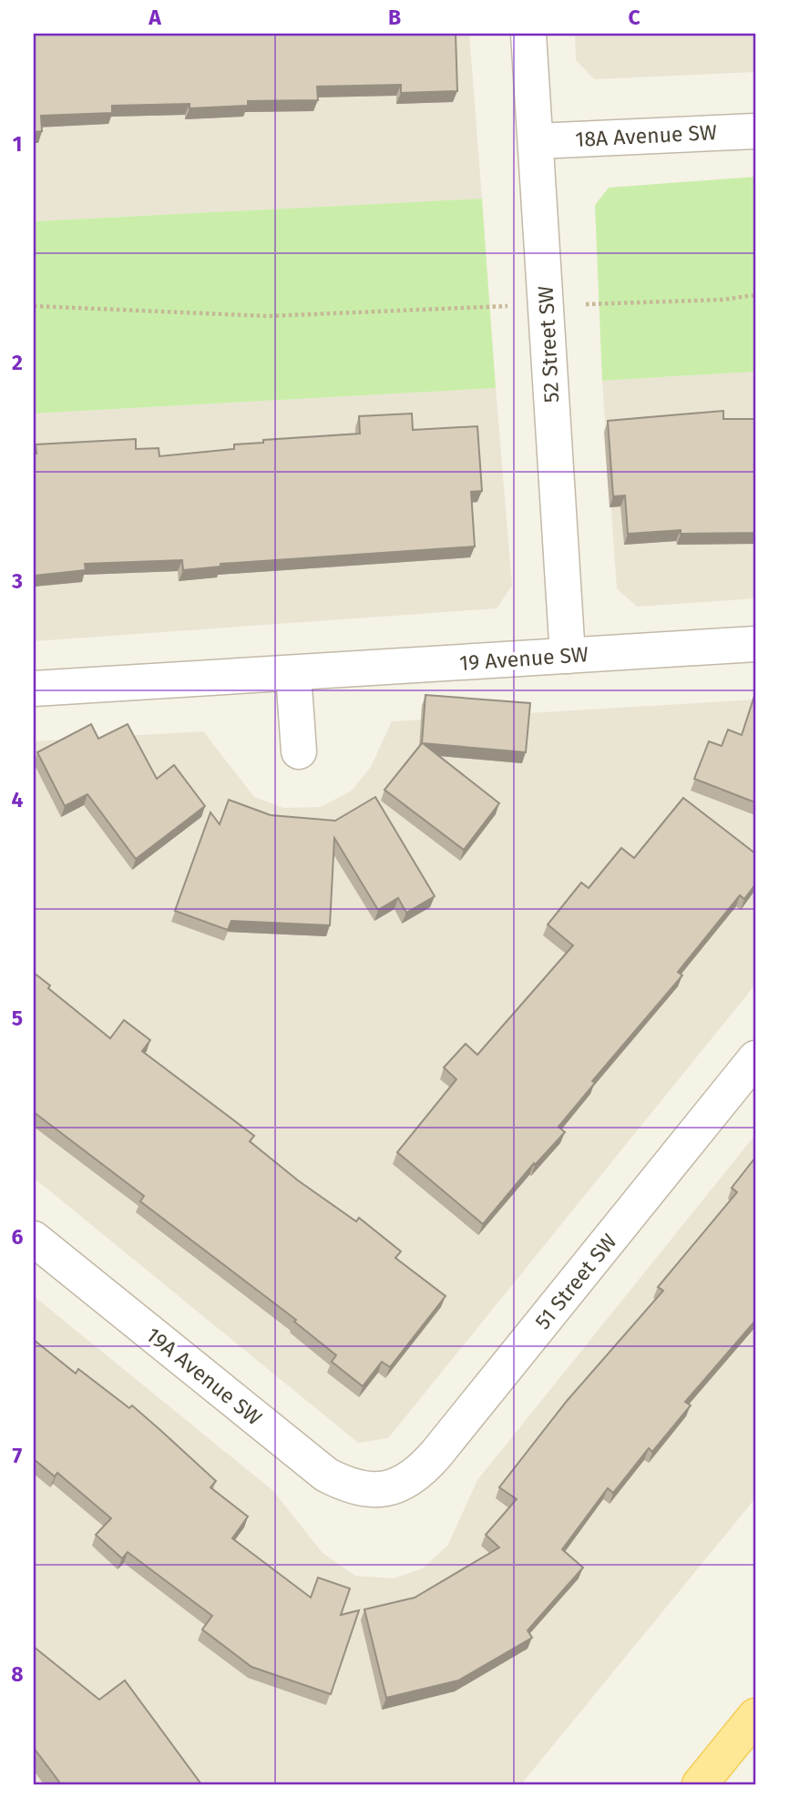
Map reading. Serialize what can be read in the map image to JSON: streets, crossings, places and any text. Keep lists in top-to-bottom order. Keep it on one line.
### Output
{"streets":{"street":["18A Avenue SW","52 Street SW","19 Avenue SW","51 Street SW","19A Avenue SW"]},"crossings":[["18A Avenue SW","52 Street SW"],["52 Street SW","19 Avenue SW"],["51 Street SW","19A Avenue SW"]],"grid":{"columns":["A","B","C"],"rows":["1","2","3","4","5","6","7","8"]}}
